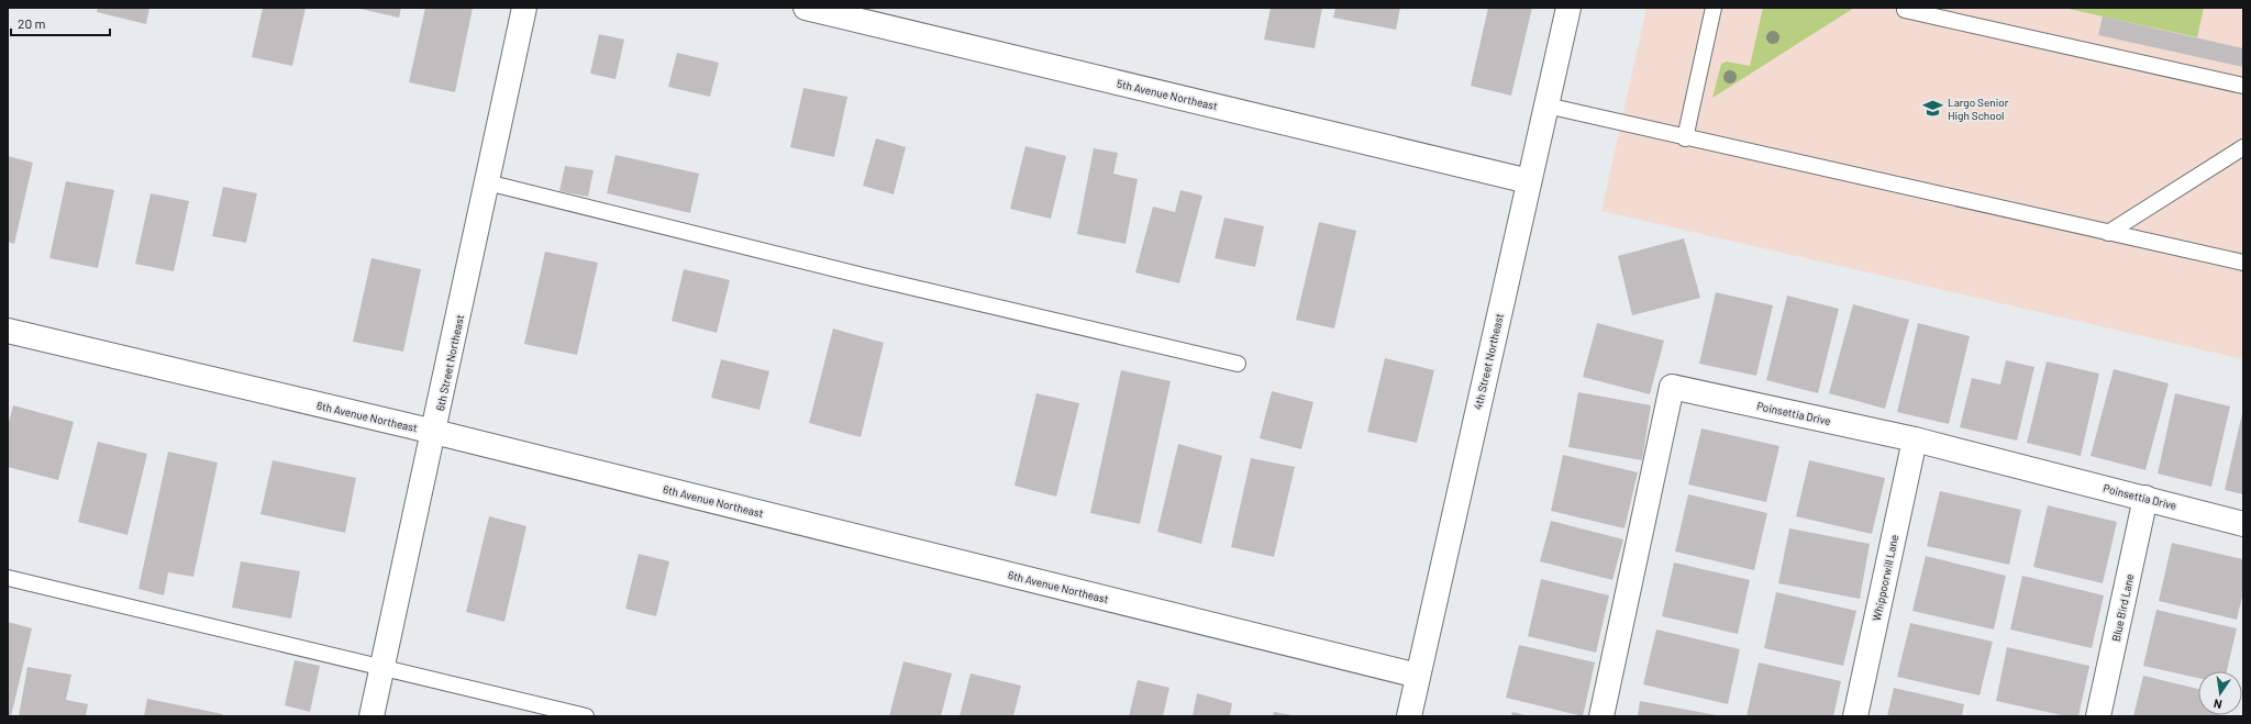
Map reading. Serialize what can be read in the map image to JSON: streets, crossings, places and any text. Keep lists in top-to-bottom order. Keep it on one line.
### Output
{"streets":{"street":["5th Avenue Northeast","4th Street Northeast","6th Street Northeast","Poinsettia Drive","6th Avenue Northeast","Whippoorwill Lane","Blue Bird Lane"]},"crossings":[["5th Avenue Northeast","4th Street Northeast"],["4th Street Northeast","6th Avenue Northeast"],["6th Street Northeast","6th Avenue Northeast"],["Poinsettia Drive","Whippoorwill Lane"],["Poinsettia Drive","Blue Bird Lane"]],"places":{"school or university":["Largo Senior High School"]},"scale_bar":"20 m","north":"bottom"}
